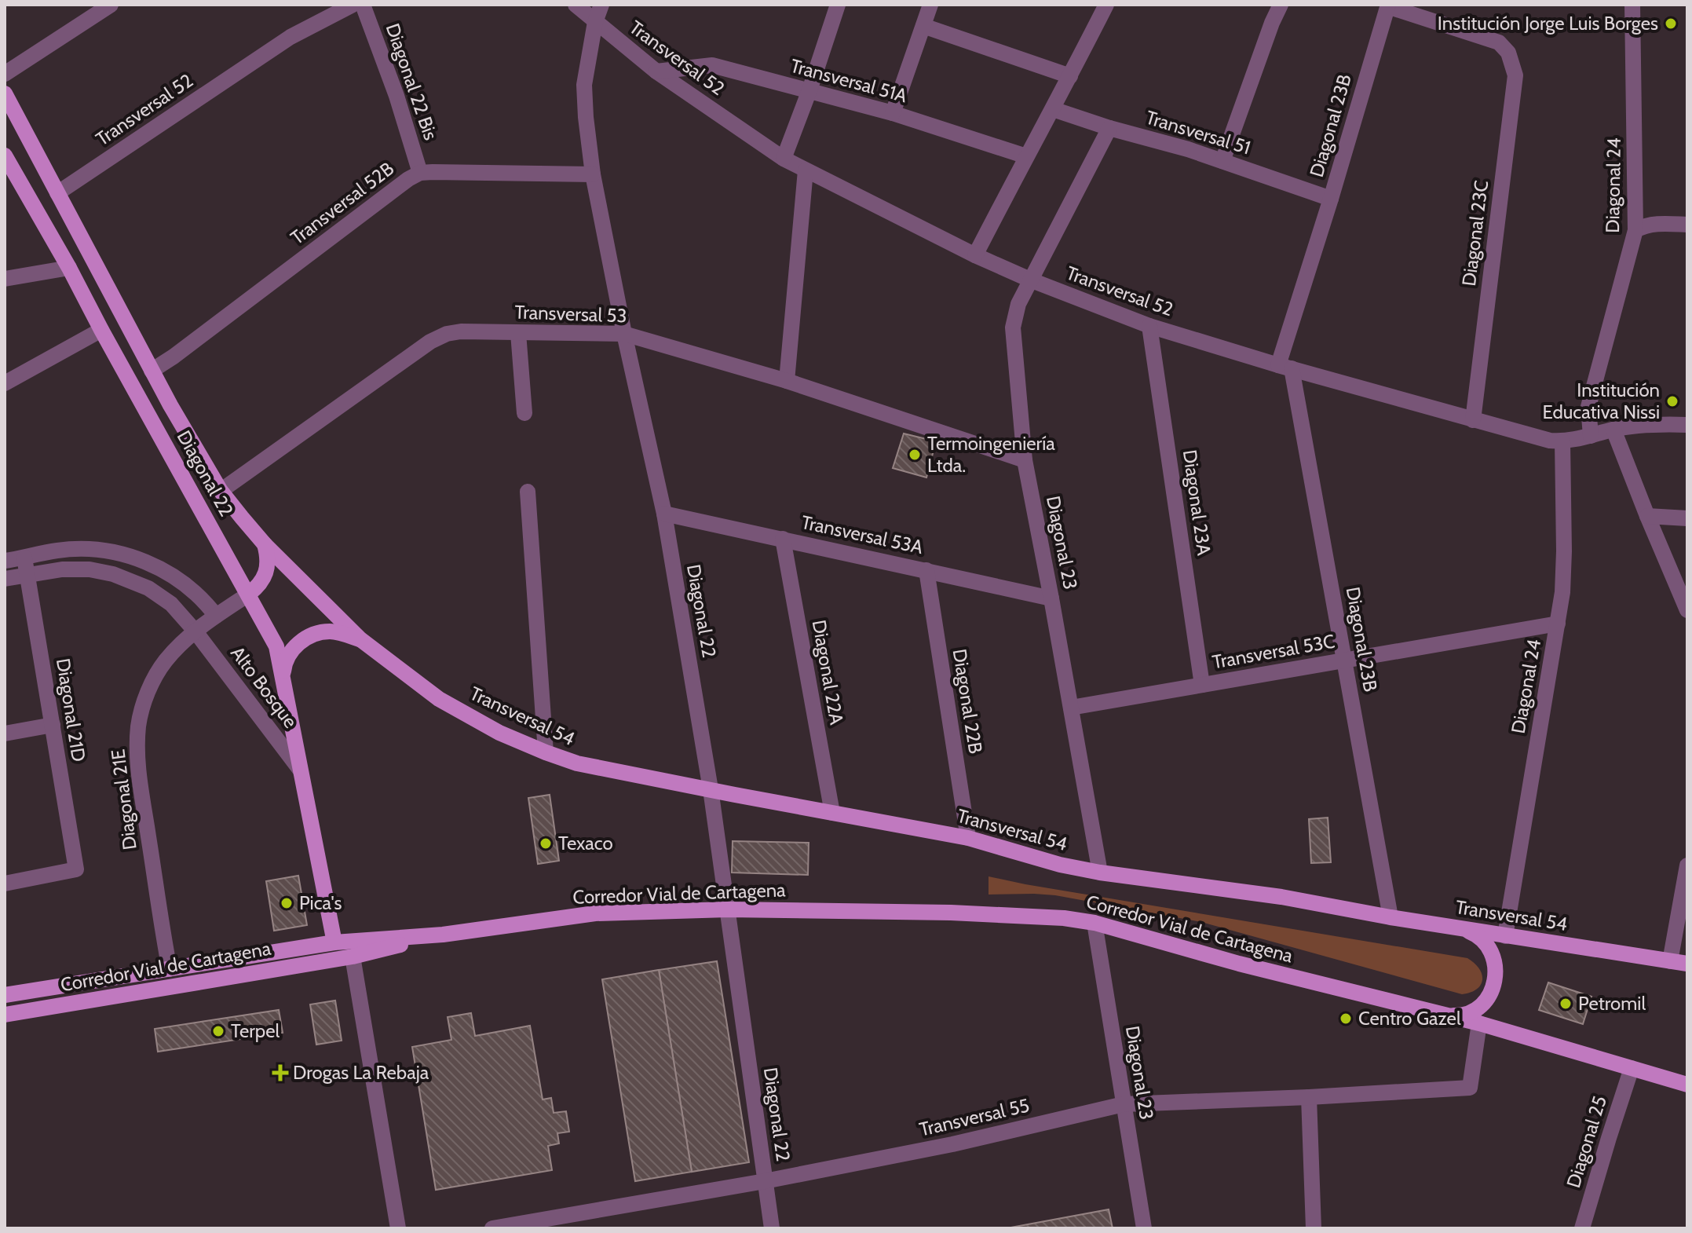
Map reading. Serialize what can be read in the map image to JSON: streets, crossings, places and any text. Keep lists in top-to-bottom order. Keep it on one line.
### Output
{"streets":{"main road":["Diagonal 22","Transversal 54","Corredor Vial de Cartagena"],"street":["Transversal 52","Transversal 51A","Diagonal 22 Bis","Diagonal 23B","Transversal 51","Diagonal 24","Transversal 52B","Diagonal 23C","Transversal 53","Diagonal 23A","Transversal 53A","Diagonal 23","Transversal 53C","Diagonal 22A","Alto Bosque","Diagonal 22B","Diagonal 21D","Diagonal 21E","Transversal 55","Diagonal 25"]},"crossings":[["Transversal 52","Transversal 51A"],["Transversal 52","Diagonal 23B"],["Transversal 52","Diagonal 24"],["Transversal 52","Diagonal 23C"],["Transversal 52","Diagonal 22"],["Transversal 52","Diagonal 23A"],["Transversal 52","Diagonal 23"],["Diagonal 22 Bis","Transversal 52B"],["Diagonal 23B","Transversal 51"],["Diagonal 23B","Diagonal 23C"],["Diagonal 23B","Transversal 53C"],["Diagonal 23B","Transversal 54"],["Transversal 51","Diagonal 23"],["Diagonal 24","Transversal 53C"],["Diagonal 24","Transversal 54"],["Transversal 52B","Diagonal 22"],["Transversal 53","Diagonal 22"],["Transversal 53","Diagonal 23"],["Diagonal 22","Transversal 53A"],["Diagonal 22","Alto Bosque"],["Diagonal 22","Transversal 54"],["Diagonal 22","Diagonal 21E"],["Diagonal 22","Corredor Vial de Cartagena"],["Diagonal 22","Transversal 55"],["Diagonal 23A","Transversal 53C"],["Transversal 53A","Diagonal 23"],["Transversal 53A","Diagonal 22A"],["Transversal 53A","Diagonal 22B"],["Diagonal 23","Transversal 53C"],["Diagonal 23","Transversal 54"],["Diagonal 23","Corredor Vial de Cartagena"],["Diagonal 23","Transversal 55"],["Diagonal 22A","Transversal 54"],["Alto Bosque","Diagonal 21E"],["Diagonal 22B","Transversal 54"],["Diagonal 21E","Corredor Vial de Cartagena"],["Corredor Vial de Cartagena","Transversal 55"],["Corredor Vial de Cartagena","Diagonal 25"]],"places":{"other":["Institución Jorge Luis Borges","Institución Educativa Nissi","Termoingeniería Ltda.","Texaco","Pica's","Petromil","Centro Gazel","Terpel"],"health":["Drogas La Rebaja"]}}
